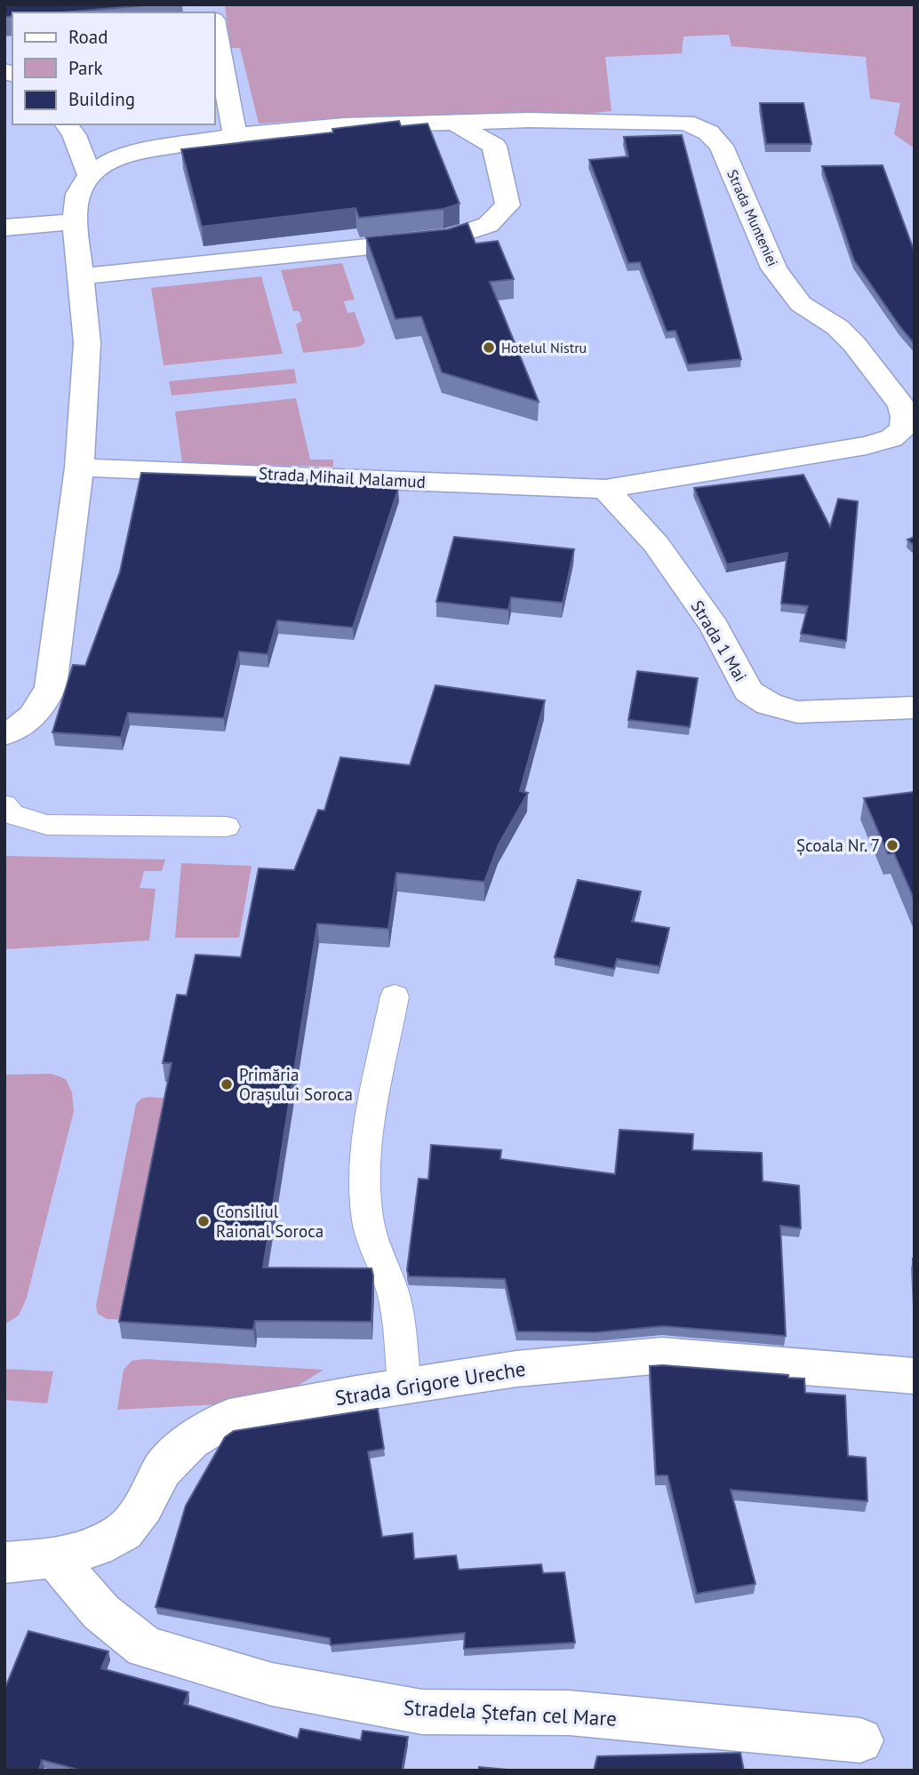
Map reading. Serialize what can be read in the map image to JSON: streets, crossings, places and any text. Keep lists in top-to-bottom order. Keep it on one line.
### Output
{"streets":{"street":["Strada Munteniei","Strada Mihail Malamud","Strada 1 Mai","Strada Grigore Ureche","Stradela Ștefan cel Mare"]},"crossings":[["Strada Munteniei","Strada Mihail Malamud"],["Strada Munteniei","Strada 1 Mai"],["Strada Mihail Malamud","Strada 1 Mai"],["Strada Grigore Ureche","Stradela Ștefan cel Mare"]],"places":["Hotelul Nistru","Școala Nr. 7","Primăria Orașului Soroca","Consiliul Raional Soroca"],"legend":["Road","Park","Building"]}
